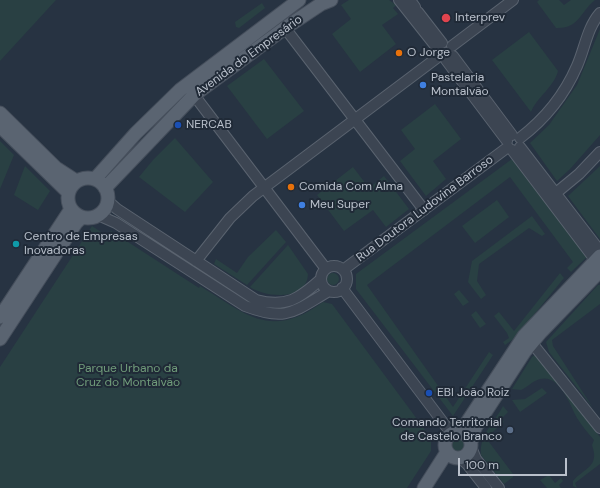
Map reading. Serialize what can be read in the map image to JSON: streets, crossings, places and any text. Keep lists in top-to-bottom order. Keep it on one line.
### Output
{"streets":{"main road":["Avenida do Empresário"],"street":["Rua Doutora Ludovina Barroso"]},"parks":["Parque Urbano da Cruz do Montalvão"],"places":["Interprev","O Jorge","Pastelaria Montalvão","NERCAB","Comida Com Alma","Meu Super","Centro de Empresas Inovadoras","EBI João Roiz","Comando Territorial de Castelo Branco"],"scale_bar":"100 m"}
